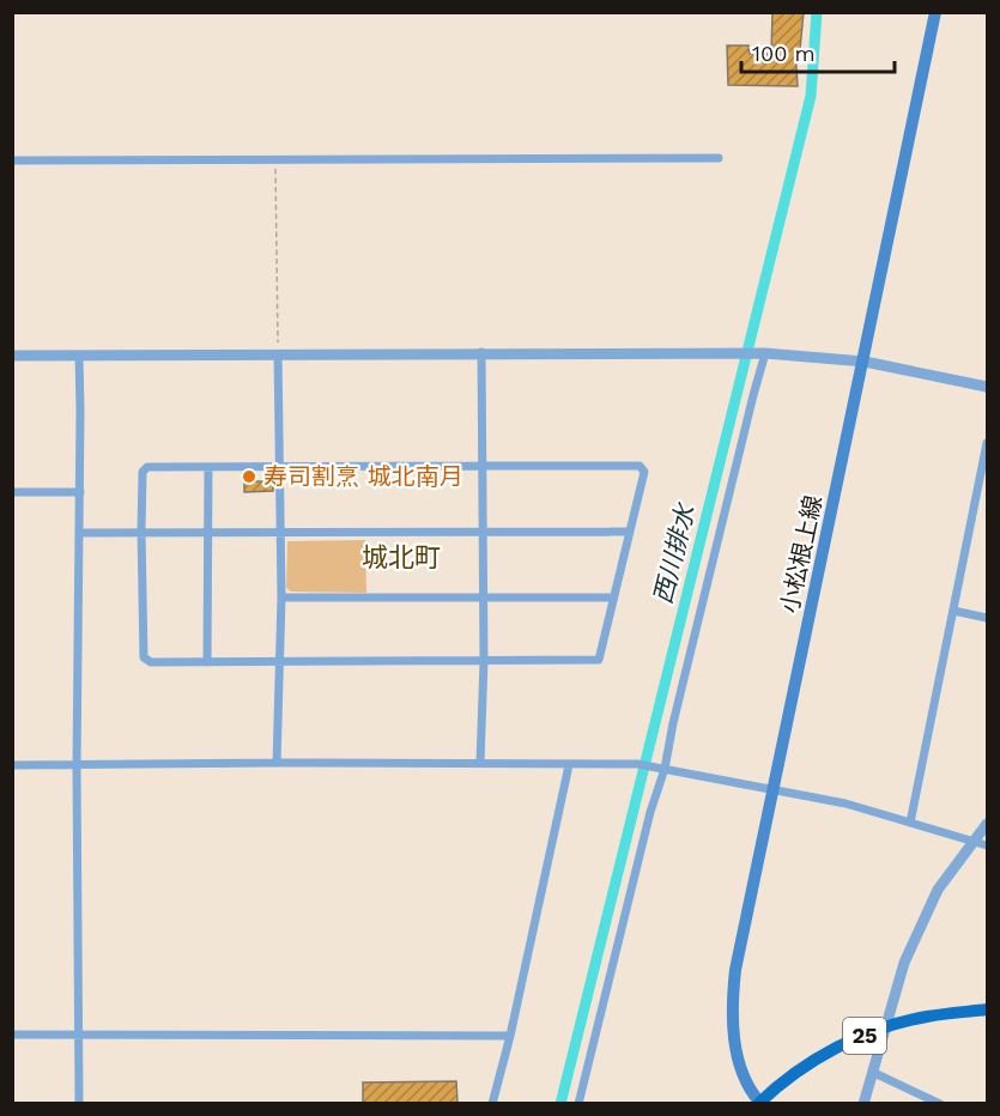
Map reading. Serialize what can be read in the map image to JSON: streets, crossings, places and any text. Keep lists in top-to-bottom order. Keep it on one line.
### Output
{"streets":{"main road":["小松根上線","25"]},"crossings":[["小松根上線","25"]],"districts":["城北町"],"water":["西川排水"],"places":["寿司割烹 城北南月"],"scale_bar":"100 m"}
